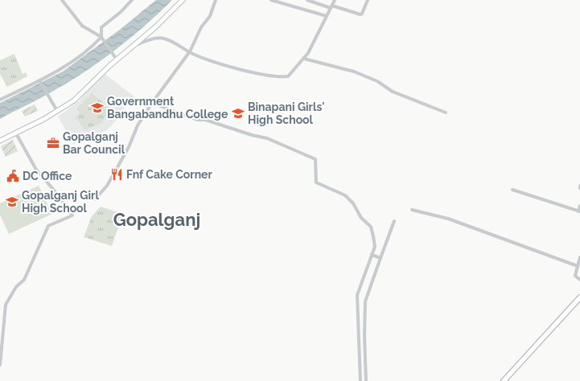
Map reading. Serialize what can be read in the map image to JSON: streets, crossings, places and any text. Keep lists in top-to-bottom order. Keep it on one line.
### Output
{"districts":["Gopalganj"],"places":{"school or university":["Government Bangabandhu College","Binapani Girls' High School","Gopalganj Girl High School"],"office":["Gopalganj Bar Council"],"restaurant":["Fnf Cake Corner"],"public building":["DC Office"]}}
